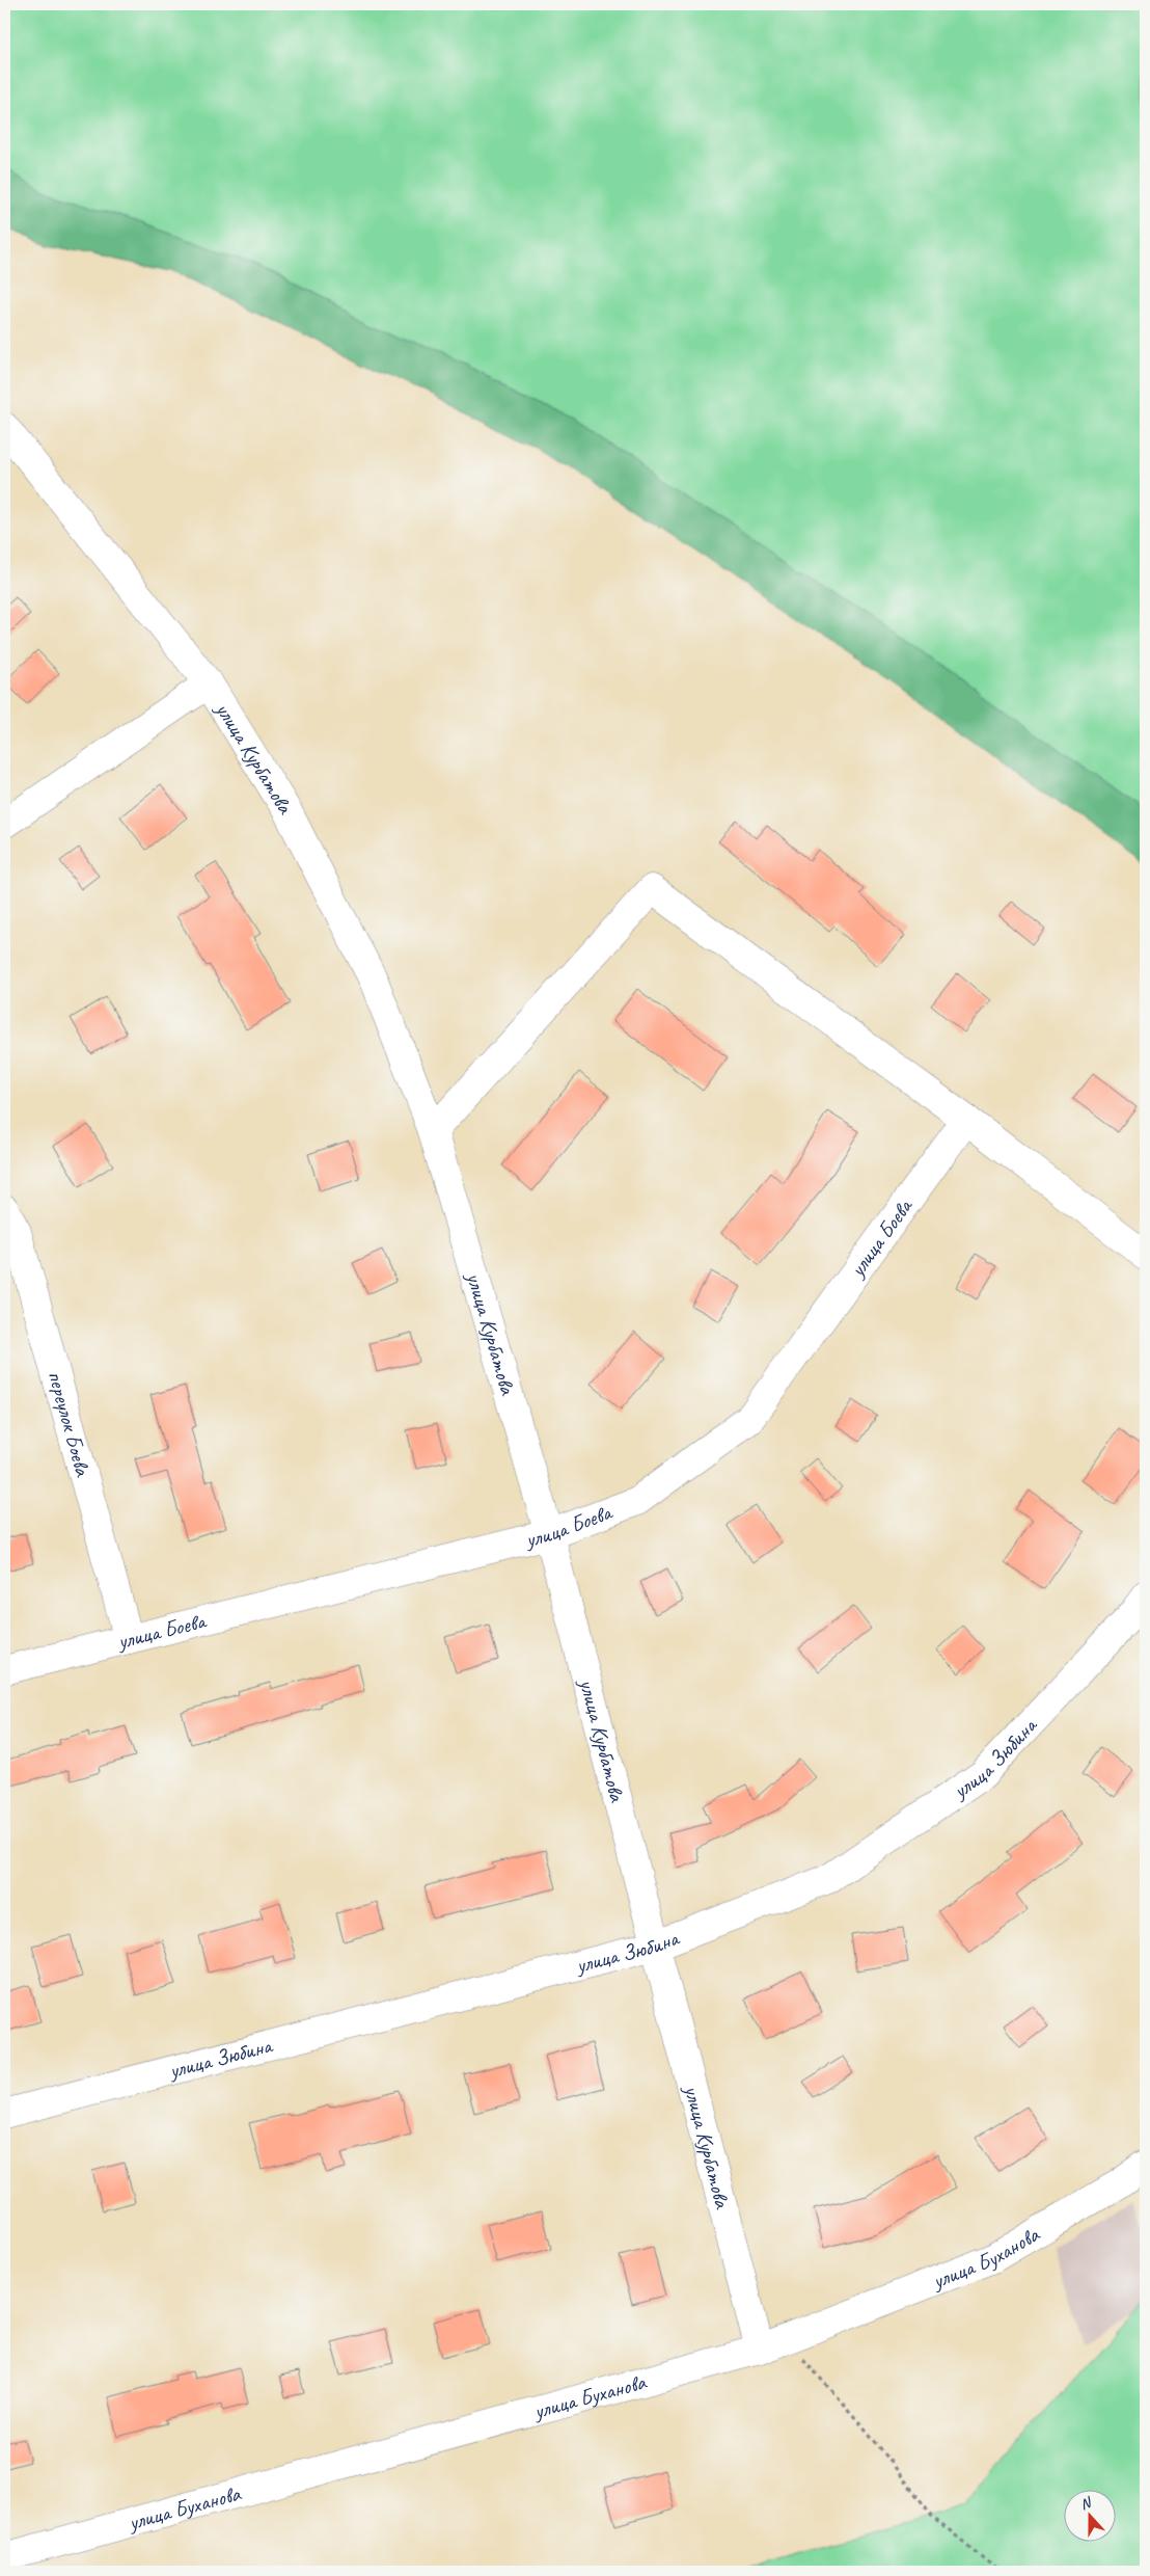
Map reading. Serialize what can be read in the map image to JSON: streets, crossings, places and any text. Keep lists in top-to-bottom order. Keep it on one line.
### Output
{"streets":{"street":["улица Курбатова","улица Боева","переулок Боева","улица Зюбина","улица Буханова"]},"crossings":[["улица Курбатова","улица Боева"],["улица Курбатова","улица Зюбина"],["улица Курбатова","улица Буханова"],["улица Боева","переулок Боева"]],"north":"top"}
